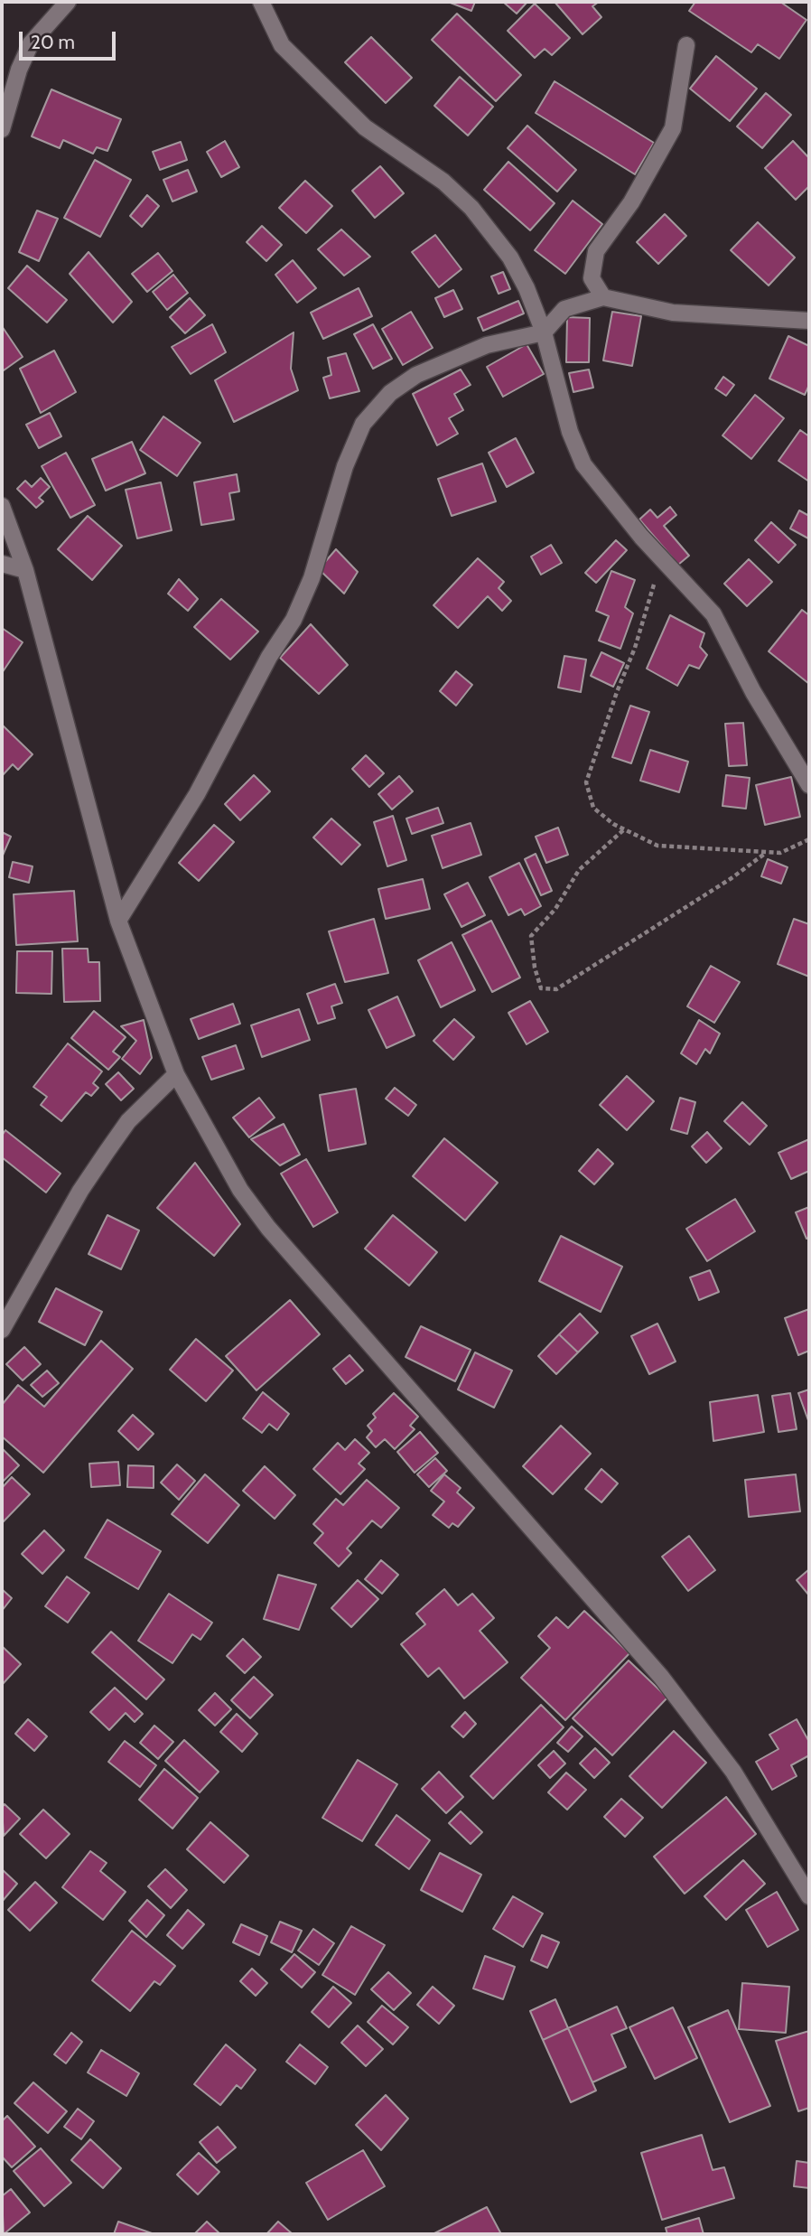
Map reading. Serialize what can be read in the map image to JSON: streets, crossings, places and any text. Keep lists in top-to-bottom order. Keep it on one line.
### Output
{"scale_bar":"20 m"}
